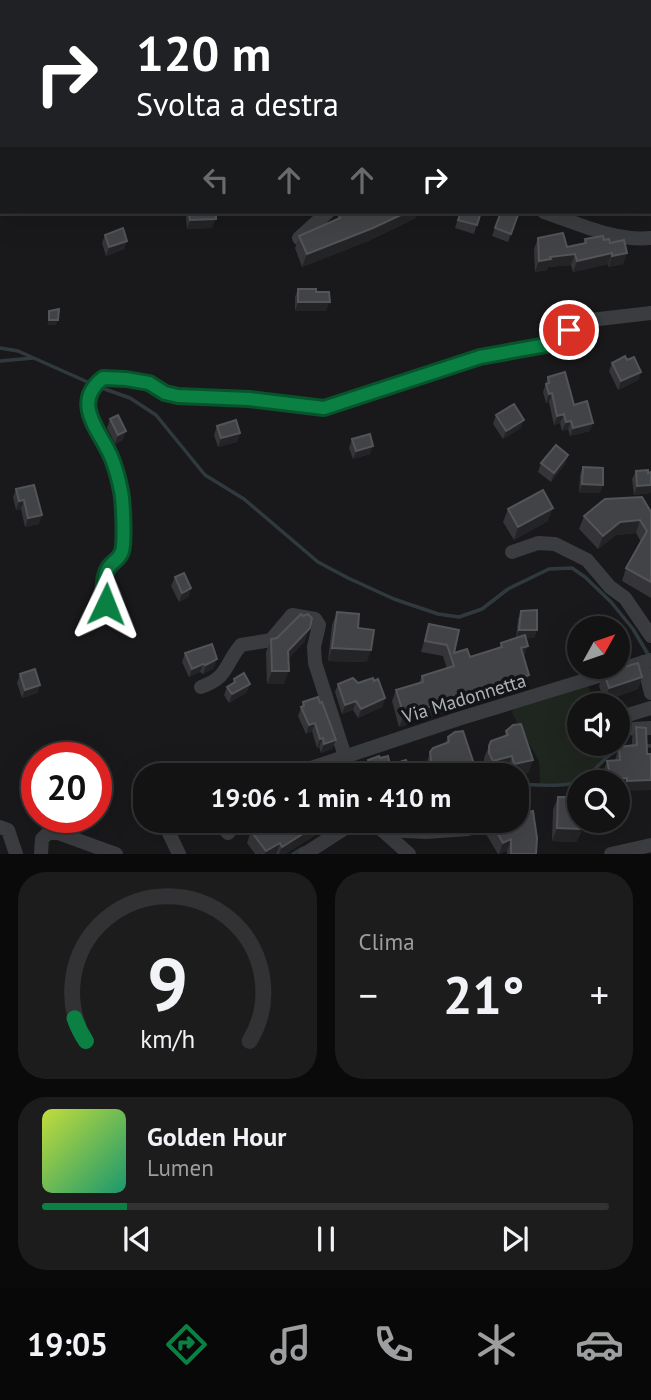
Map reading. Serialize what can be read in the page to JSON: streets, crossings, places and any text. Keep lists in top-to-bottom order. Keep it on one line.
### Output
{"streets":{"street":["Via Madonnetta"]},"north":"top right","page":{"turn":["120 m","Svolta a destra"],"limit":"20","trip":"19:06 · 1 min · 410 m","tile":"Clima","heat":["−","21°","+"],"song":["Golden Hour","Lumen"],"tabs":"19:05","gauge":["9","km/h"]}}
